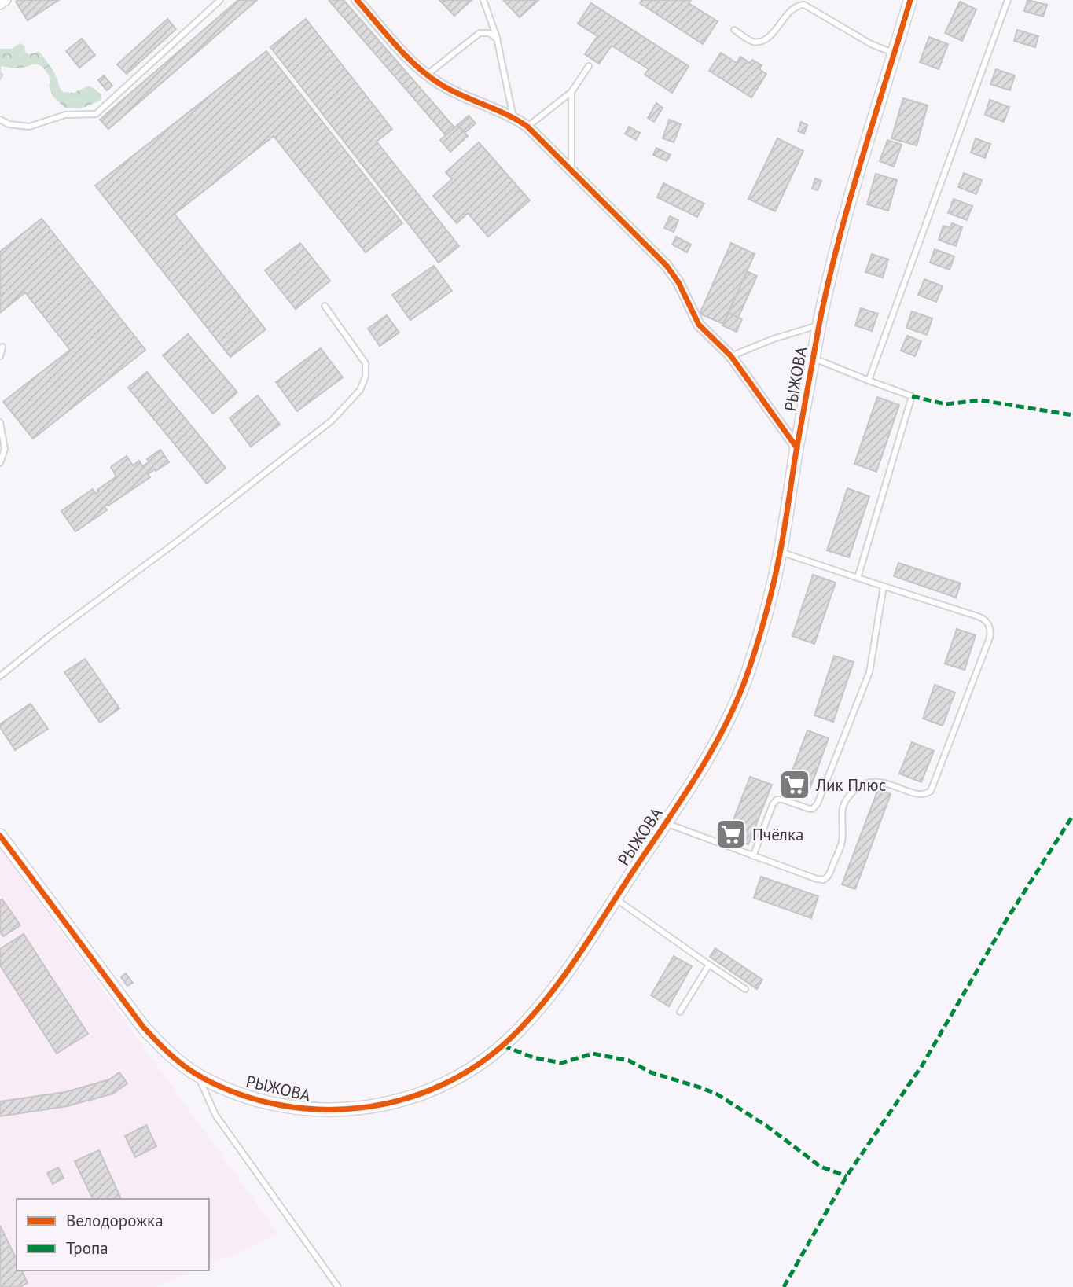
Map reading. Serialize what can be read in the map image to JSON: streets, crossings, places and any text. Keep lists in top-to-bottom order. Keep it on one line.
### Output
{"streets":{"street":["РЫЖОВА"]},"places":{"supermarket":["Лик Плюс","Пчёлка"]},"legend":["Велодорожка","Тропа"]}
